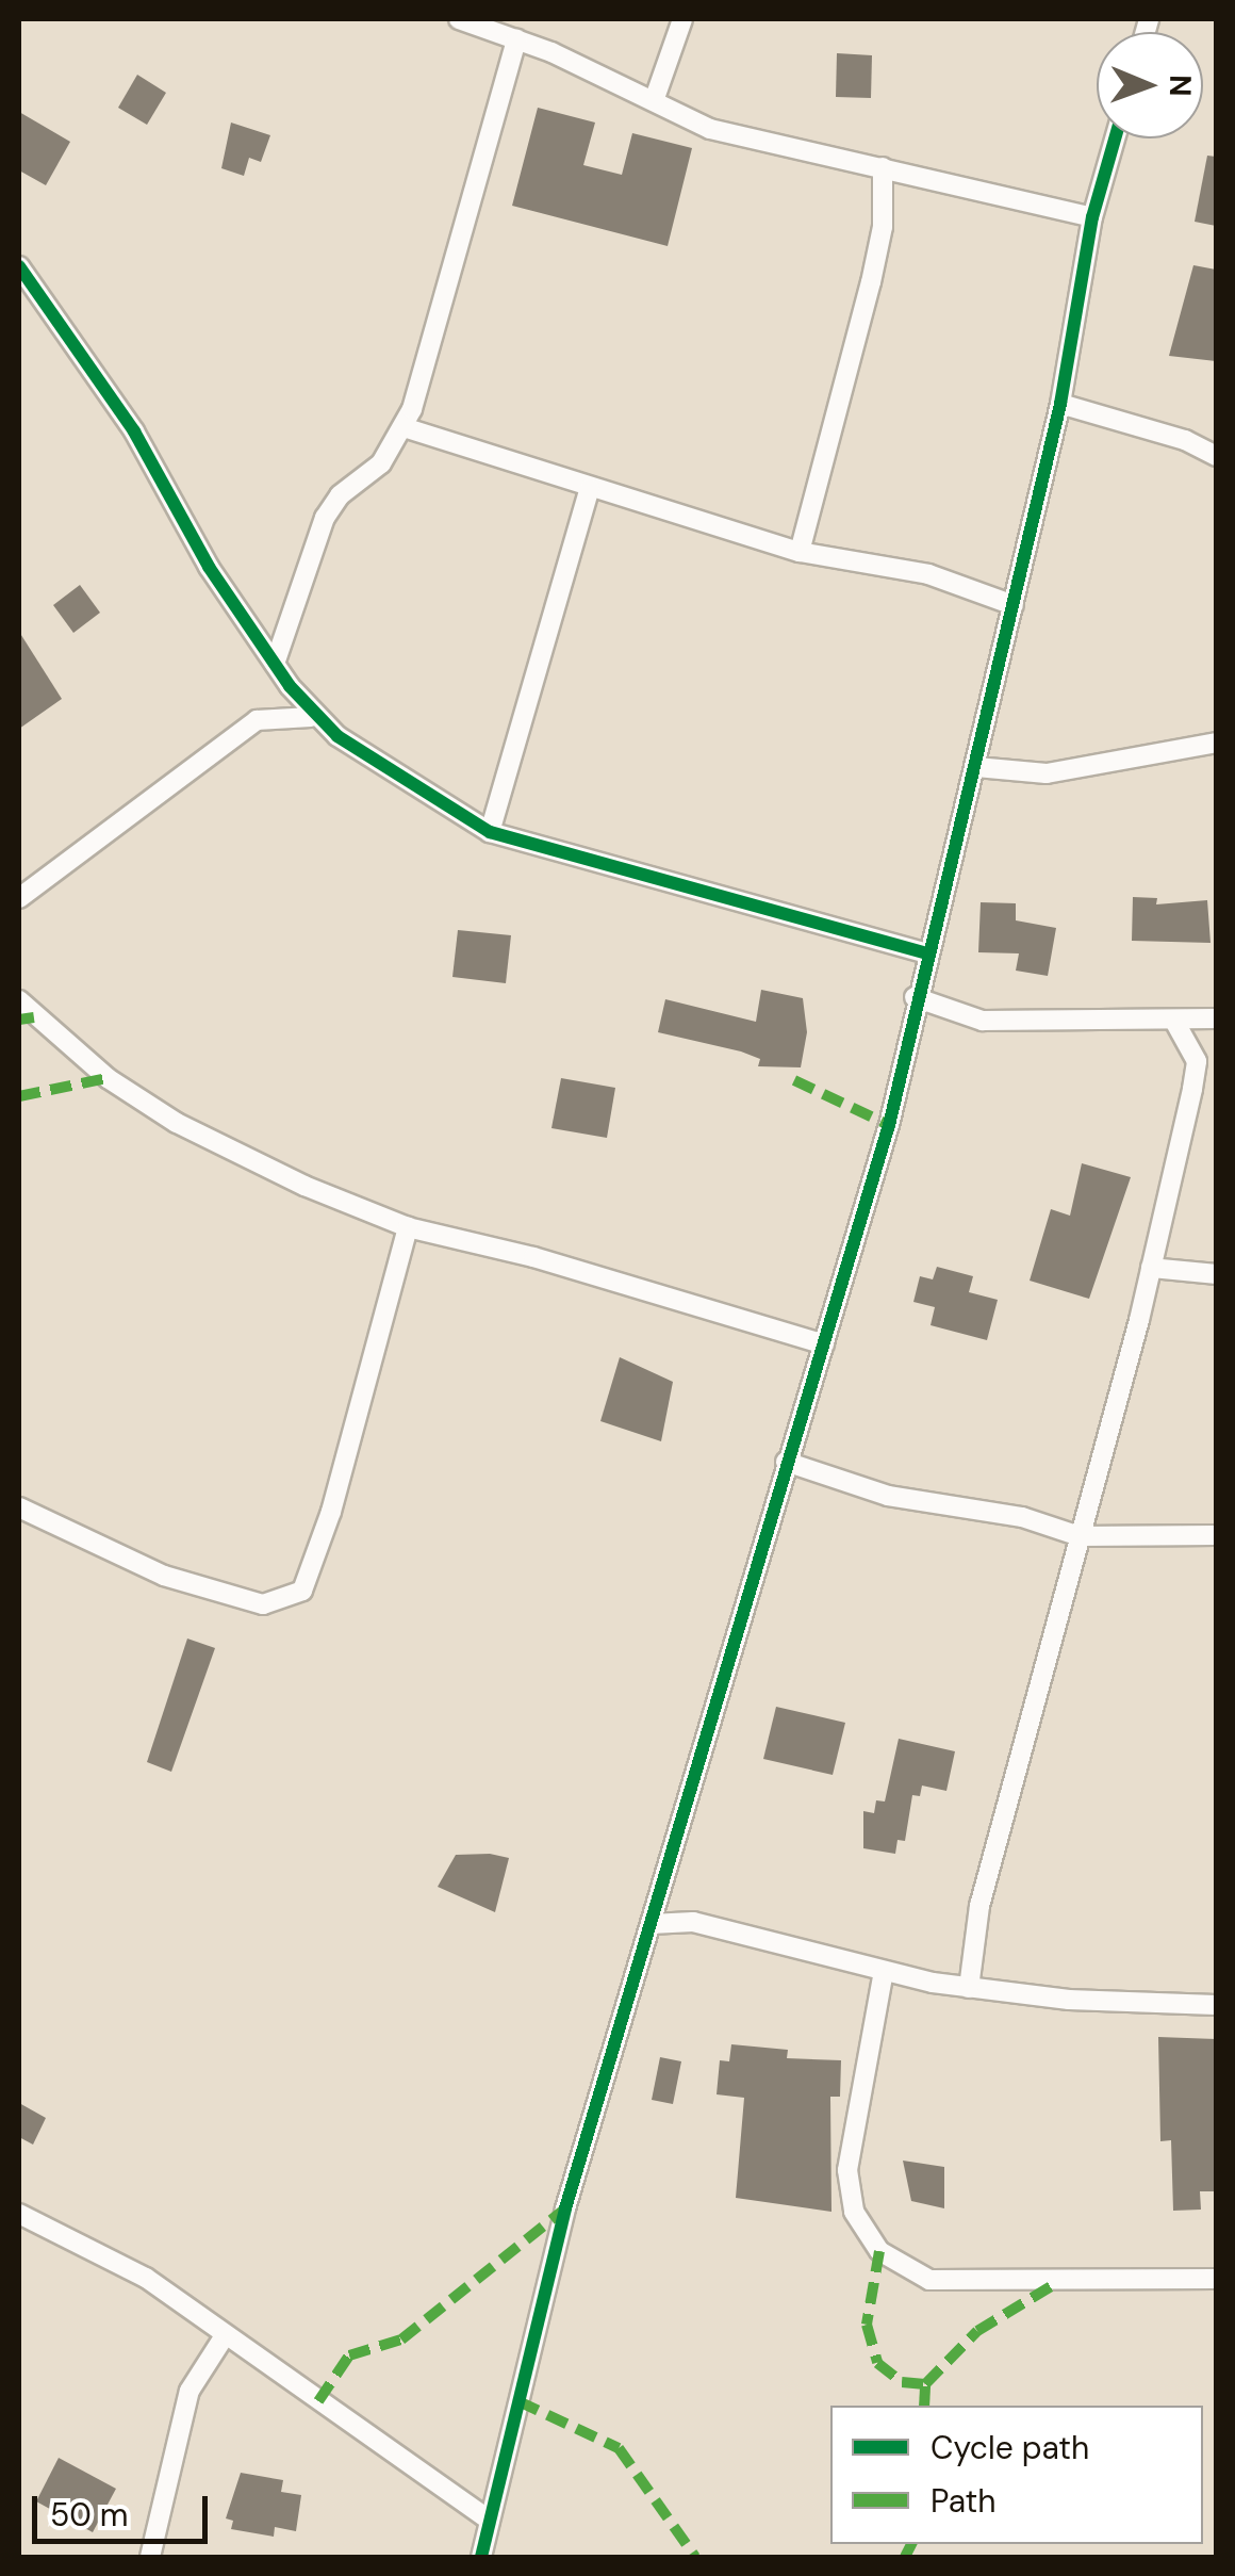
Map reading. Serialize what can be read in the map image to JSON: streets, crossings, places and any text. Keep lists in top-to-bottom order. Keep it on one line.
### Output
{"legend":["Cycle path","Path"],"scale_bar":"50 m","north":"right"}
